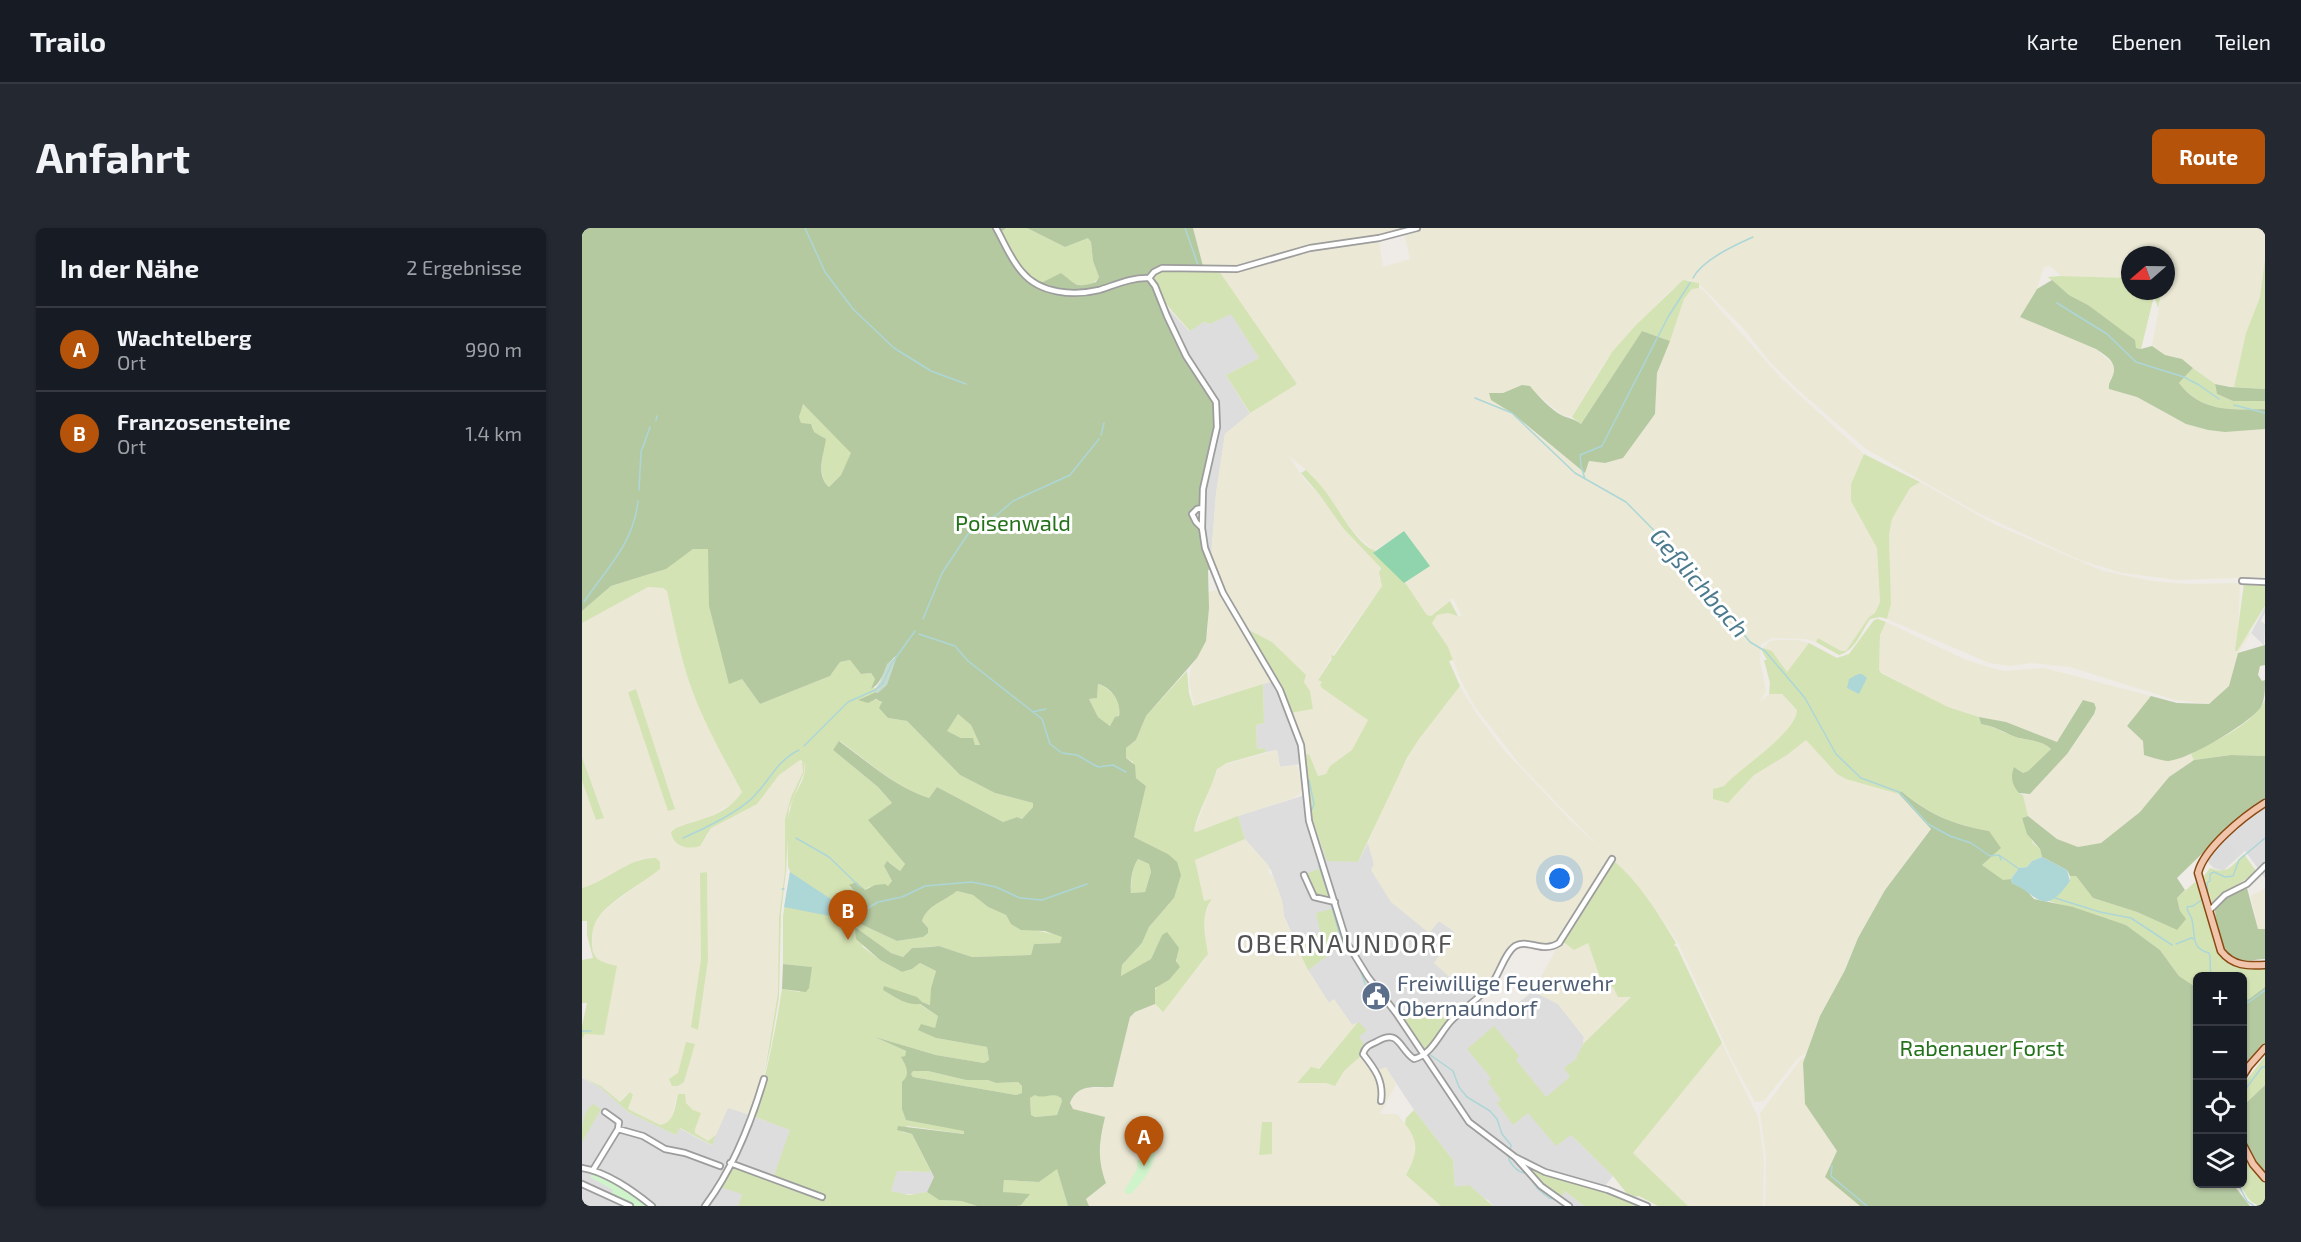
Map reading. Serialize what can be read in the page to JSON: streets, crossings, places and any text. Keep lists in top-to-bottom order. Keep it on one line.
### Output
{"districts":["OBERNAUNDORF"],"water":["Geßlichbach"],"parks":["Poisenwald","Rabenauer Forst"],"places":{"public building":["Freiwillige Feuerwehr Obernaundorf"]},"north":"left","page":{"header":"Trailo","nav":["Karte","Ebenen","Teilen"],"buttons":"Route","title":"Anfahrt","heading":["In der Nähe","2 Ergebnisse"],"list":[{"mark":"A","name":"Wachtelberg","note":"Ort","value":"990 m"},{"mark":"B","name":"Franzosensteine","note":"Ort","value":"1.4 km"}],"pins":["B","A"],"map_buttons":["+","−"]}}
